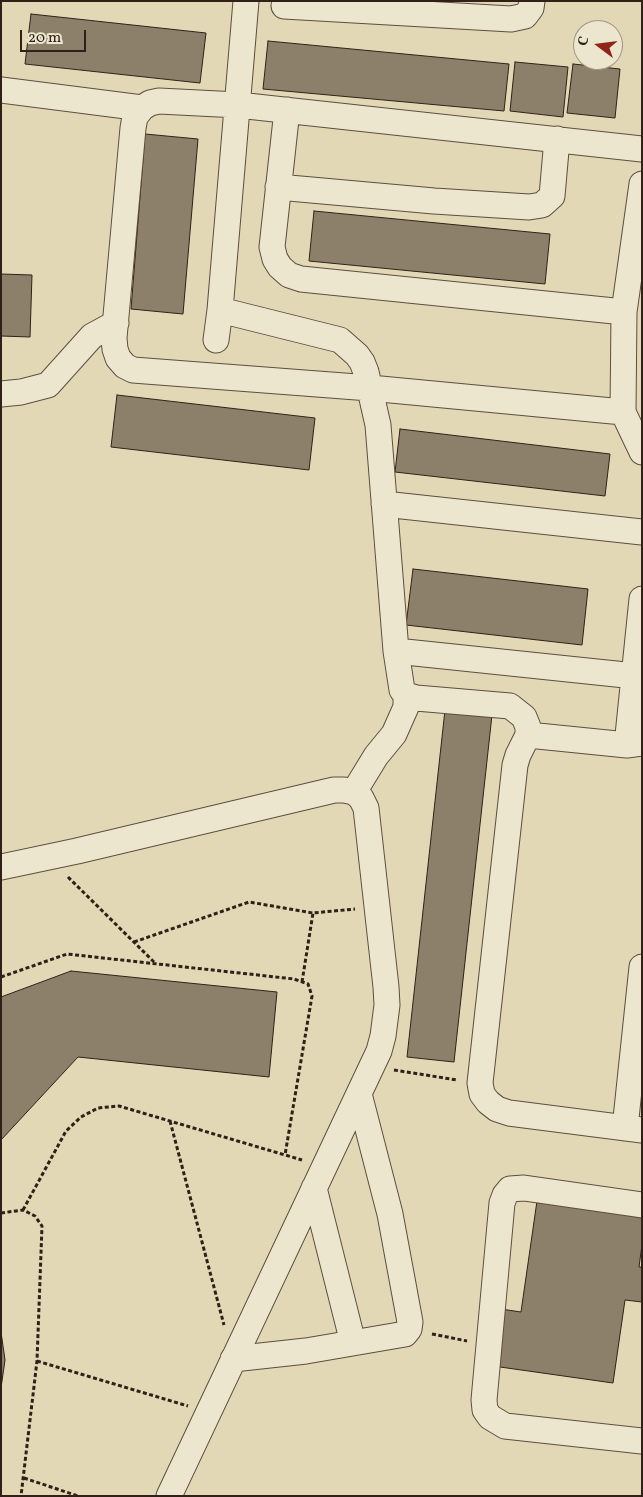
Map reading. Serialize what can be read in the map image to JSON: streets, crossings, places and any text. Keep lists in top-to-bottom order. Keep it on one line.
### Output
{"scale_bar":"20 m","north":"left"}
